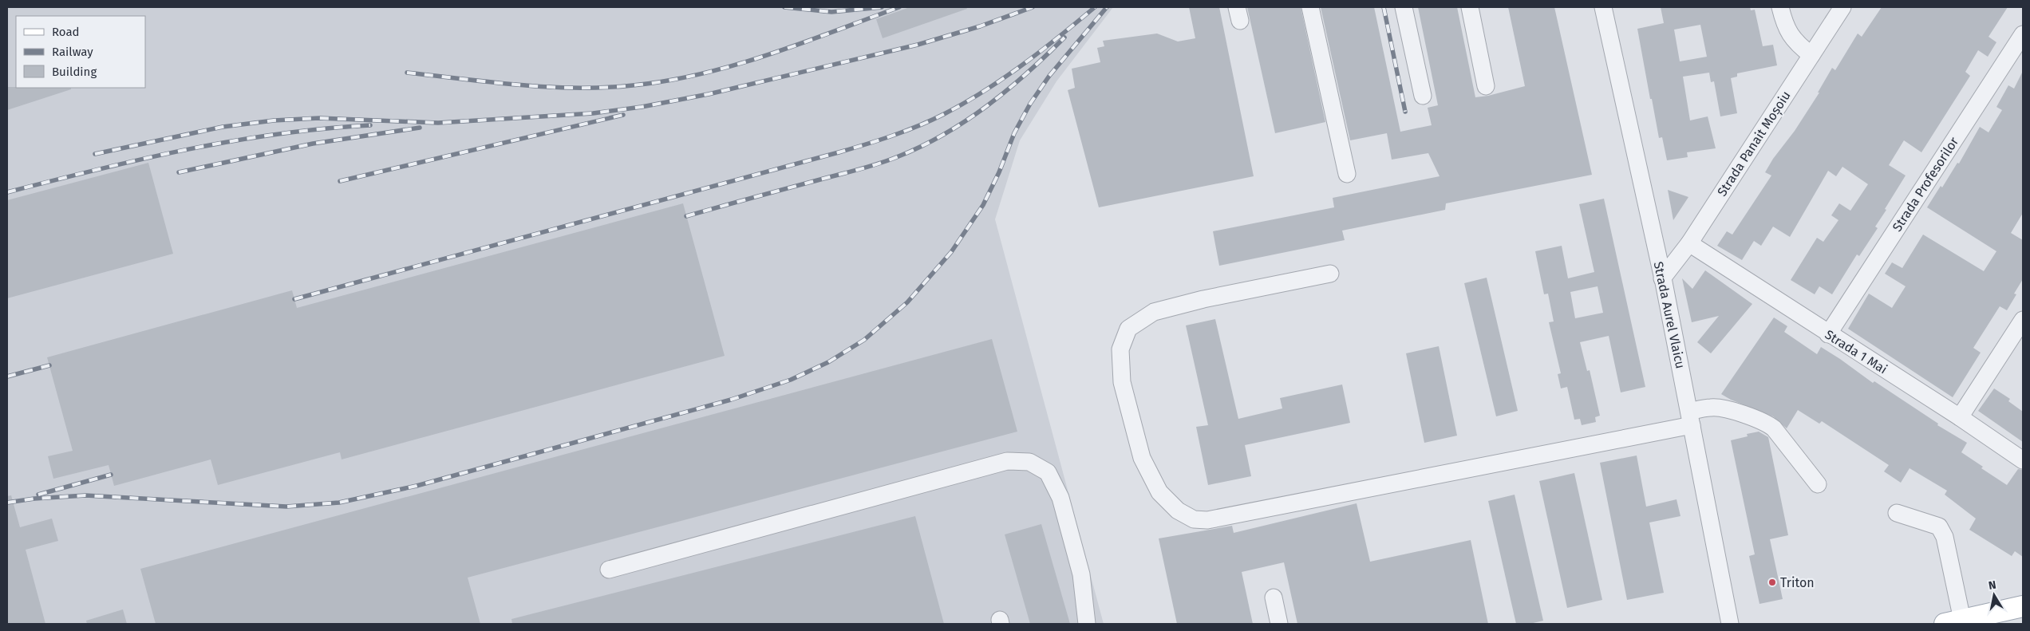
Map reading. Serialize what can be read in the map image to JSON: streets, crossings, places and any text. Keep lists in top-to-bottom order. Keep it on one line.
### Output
{"streets":{"street":["Strada Panait Moșoiu","Strada Profesorilor","Strada Aurel Vlaicu","Strada 1 Mai"]},"crossings":[["Strada Panait Moșoiu","Strada Aurel Vlaicu"],["Strada Panait Moșoiu","Strada 1 Mai"],["Strada Profesorilor","Strada 1 Mai"]],"places":["Triton"],"legend":["Road","Railway","Building"],"north":"top"}
